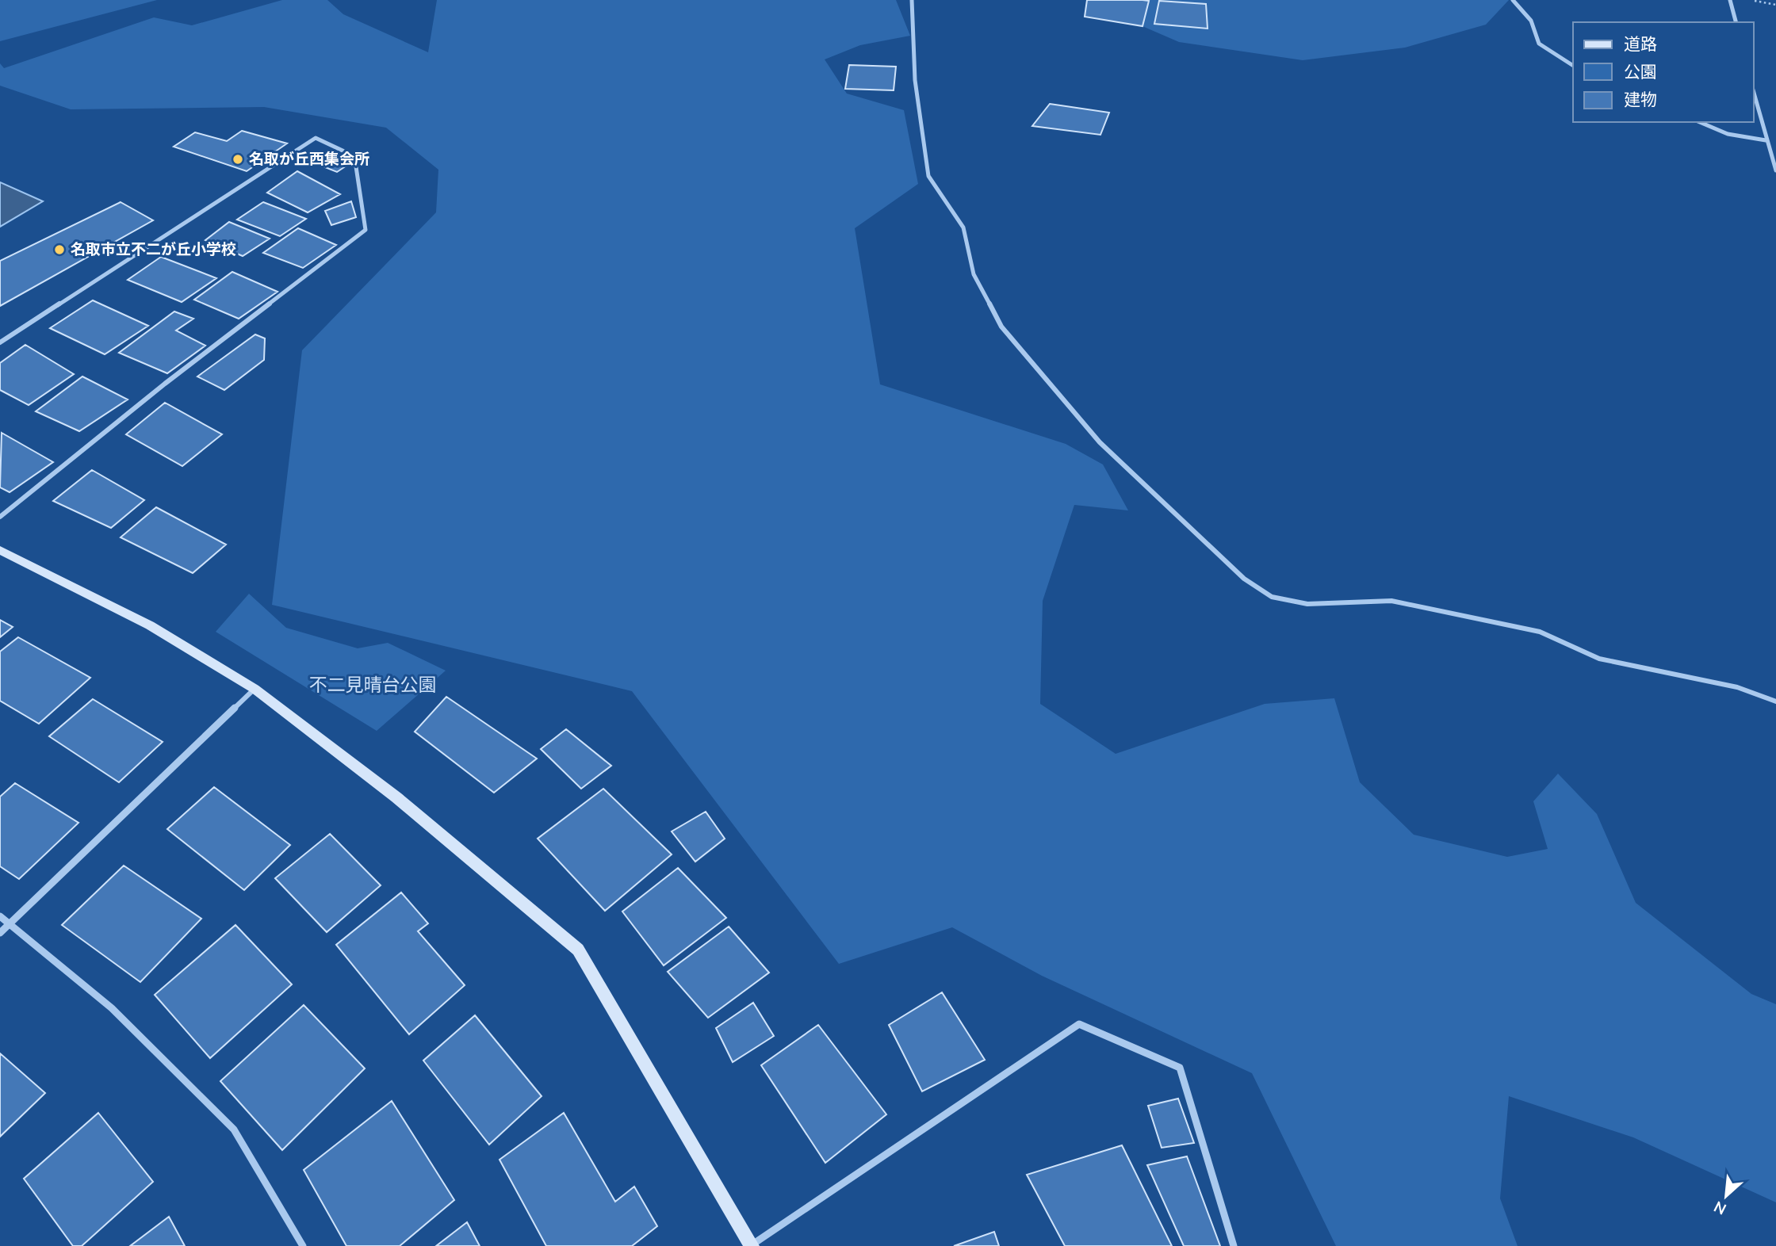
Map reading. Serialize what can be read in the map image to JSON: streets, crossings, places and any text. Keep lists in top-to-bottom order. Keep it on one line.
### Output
{"parks":["不二見晴台公園"],"places":["名取が丘西集会所","名取市立不二が丘小学校"],"legend":["道路","公園","建物"],"north":"bottom left"}
